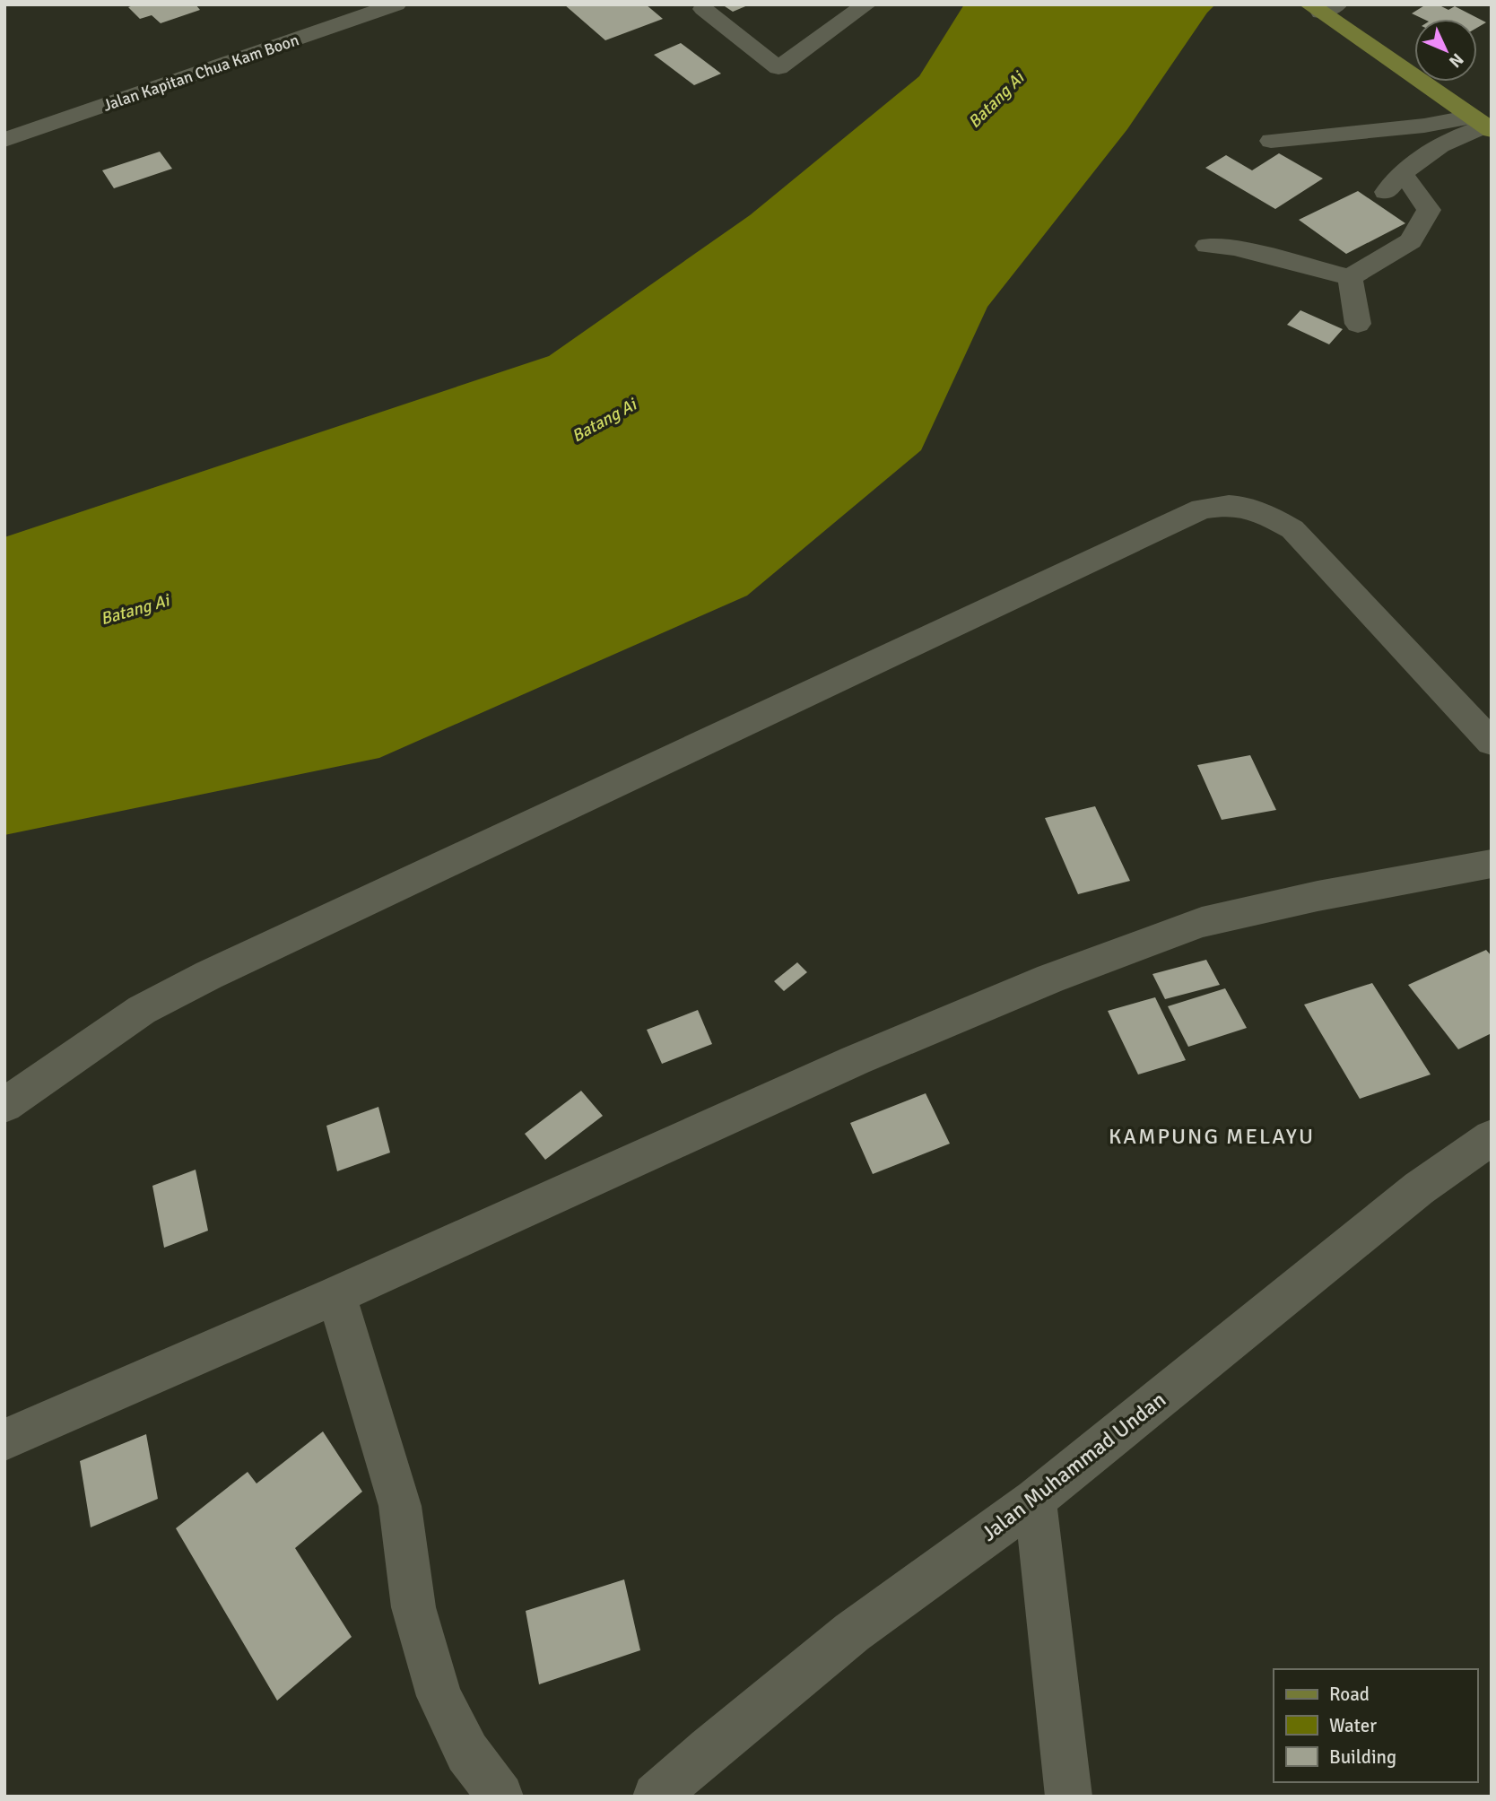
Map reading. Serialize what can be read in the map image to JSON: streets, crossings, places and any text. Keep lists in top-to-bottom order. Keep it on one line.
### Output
{"streets":{"street":["Jalan Kapitan Chua Kam Boon","Jalan Muhammad Undan"]},"districts":["KAMPUNG MELAYU"],"water":["Batang Ai"],"legend":["Road","Water","Building"],"north":"bottom right"}
